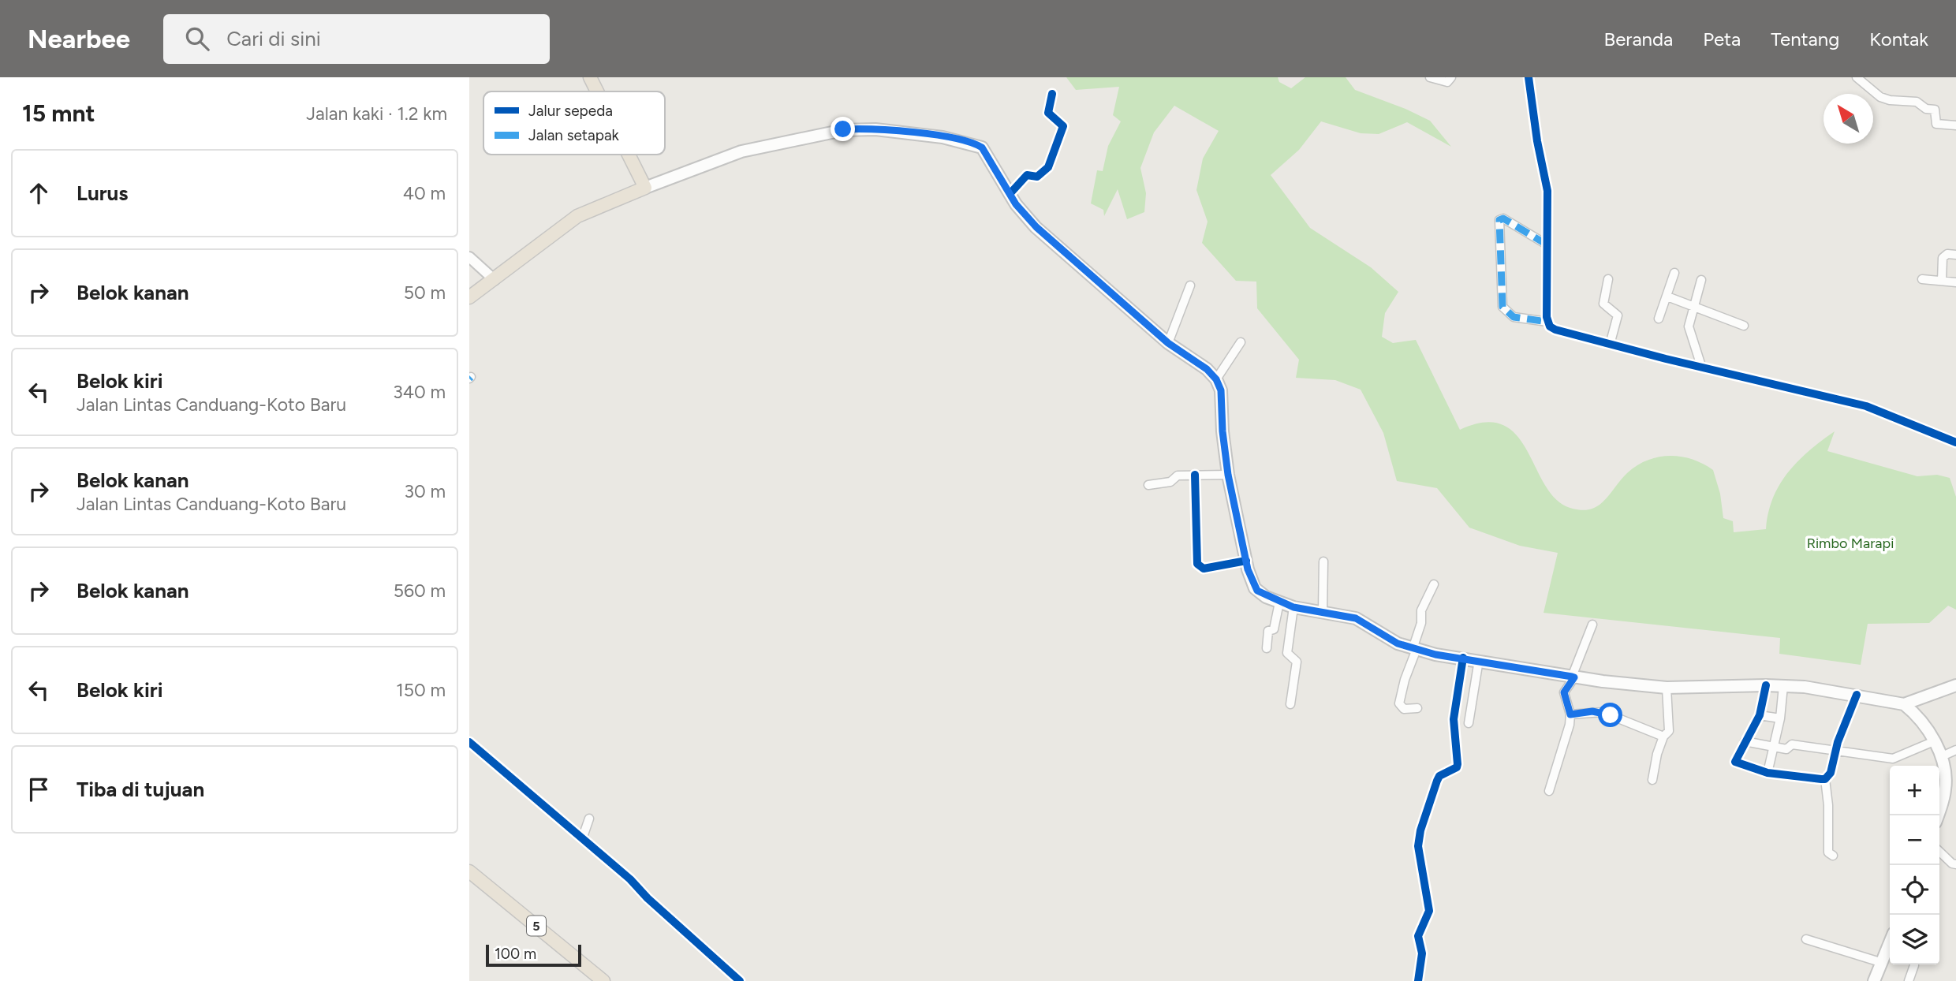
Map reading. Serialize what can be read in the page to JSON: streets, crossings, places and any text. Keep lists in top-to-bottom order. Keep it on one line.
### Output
{"streets":{"highway":["5"]},"parks":["Rimbo Marapi"],"legend":["Jalur sepeda","Jalan setapak"],"scale_bar":"100 m","north":"top left","page":{"header":"Nearbee","search":"Cari di sini","nav":["Beranda","Peta","Tentang","Kontak"],"heading":["15 mnt","Jalan kaki · 1.2 km"],"list":[["Lurus","40 m"],["Belok kanan","50 m"],["Belok kiri","Jalan Lintas Canduang-Koto Baru","340 m"],["Belok kanan","Jalan Lintas Canduang-Koto Baru","30 m"],["Belok kanan","560 m"],["Belok kiri","150 m"],"Tiba di tujuan"],"map_buttons":["+","−"],"scale":"100 m"}}
